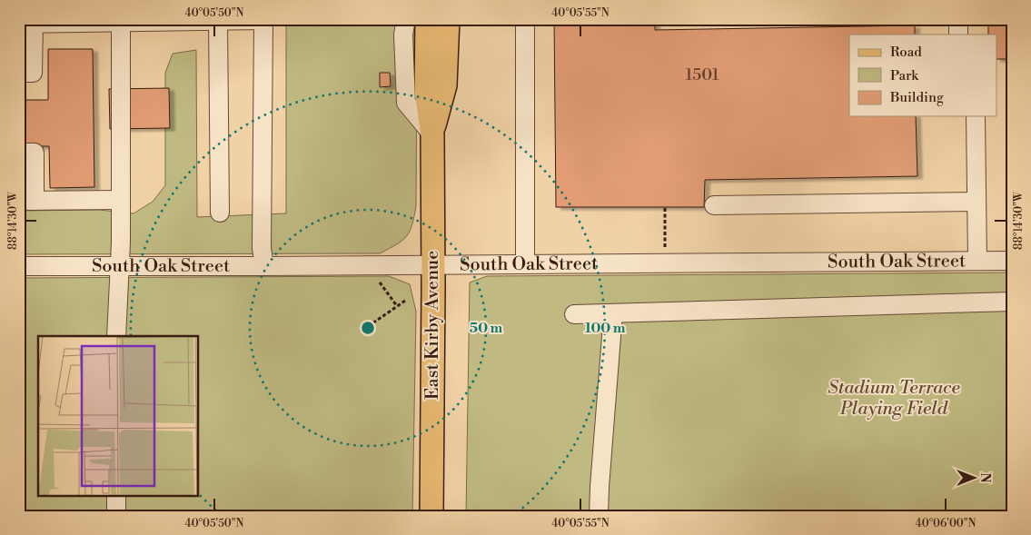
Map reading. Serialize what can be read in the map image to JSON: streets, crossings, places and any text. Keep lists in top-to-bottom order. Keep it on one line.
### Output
{"streets":{"main road":["East Kirby Avenue"],"street":["South Oak Street"]},"crossings":[["South Oak Street","East Kirby Avenue"]],"parks":["Stadium Terrace Playing Field"],"house_numbers":["1501"],"legend":["Road","Park","Building"],"north":"right","coordinates":["40°05'50\"N","40°05'55\"N","88°14'30\"W","40°06'00\"N"],"rings":["50 m","100 m"]}
